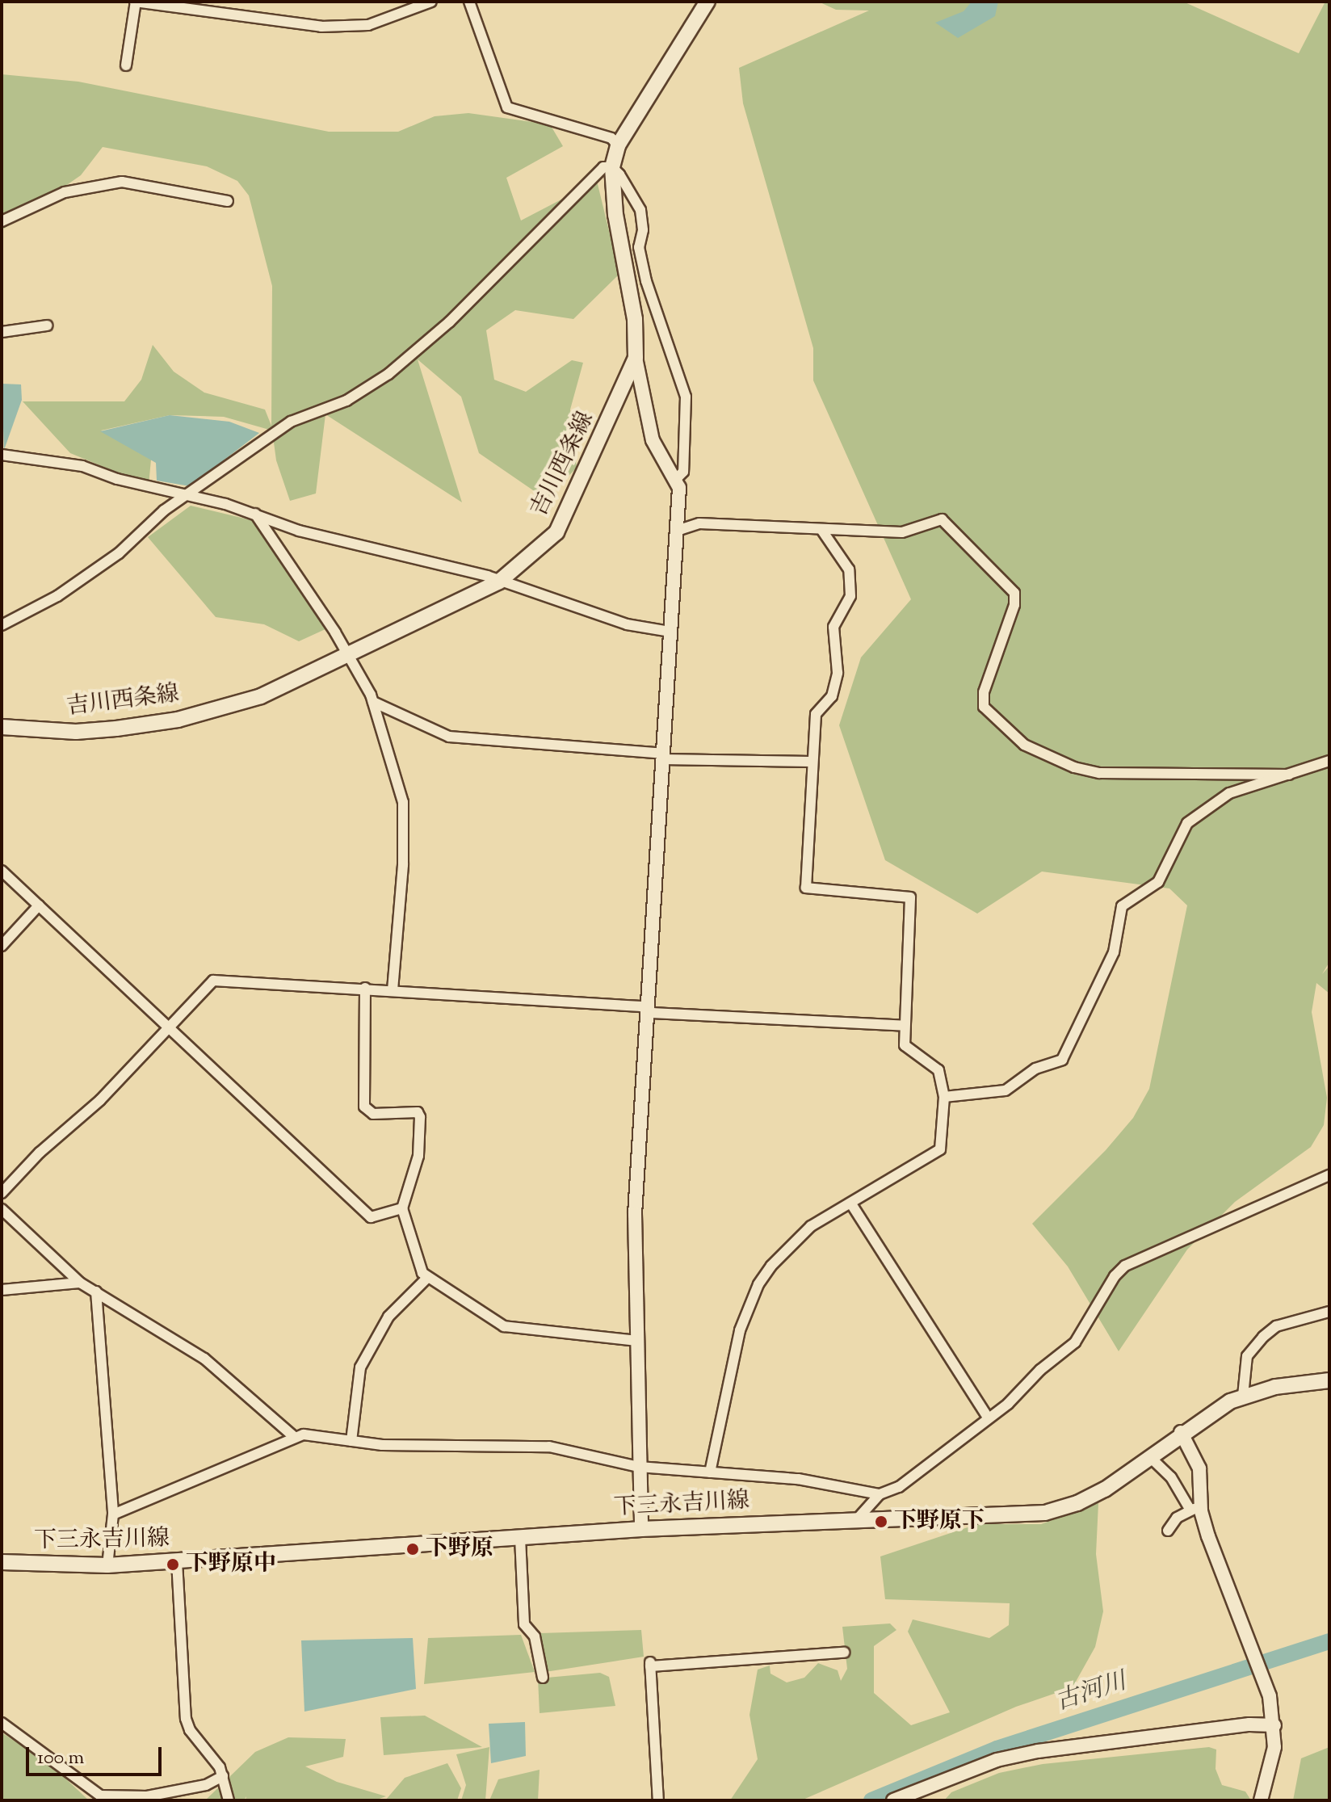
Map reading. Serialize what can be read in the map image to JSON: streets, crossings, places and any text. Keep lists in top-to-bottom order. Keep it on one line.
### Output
{"streets":{"main road":["吉川西条線","下三永吉川線"]},"water":["古河川"],"places":["下野原下","下野原","下野原中"],"scale_bar":"100 m"}
